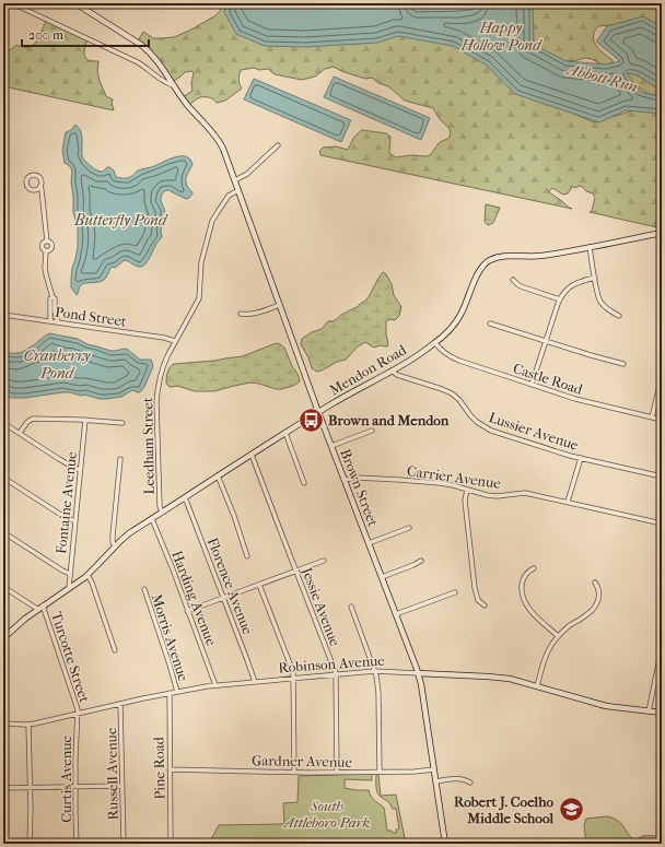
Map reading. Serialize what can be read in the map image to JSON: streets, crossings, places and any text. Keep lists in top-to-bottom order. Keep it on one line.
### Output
{"streets":{"street":["Pond Street","Mendon Road","Castle Road","Lussier Avenue","Leedham Street","Carrier Avenue","Brown Street","Fontaine Avenue","Florence Avenue","Harding Avenue","Jessie Avenue","Morris Avenue","Turcotte Street","Robinson Avenue","Gardner Avenue","Pine Road","Russell Avenue","Curtis Avenue"]},"crossings":[["Pond Street","Leedham Street"],["Mendon Road","Castle Road"],["Mendon Road","Lussier Avenue"],["Mendon Road","Leedham Street"],["Mendon Road","Brown Street"],["Mendon Road","Fontaine Avenue"],["Mendon Road","Florence Avenue"],["Mendon Road","Harding Avenue"],["Mendon Road","Jessie Avenue"],["Mendon Road","Turcotte Street"],["Leedham Street","Brown Street"],["Carrier Avenue","Brown Street"],["Brown Street","Robinson Avenue"],["Brown Street","Gardner Avenue"],["Florence Avenue","Robinson Avenue"],["Harding Avenue","Robinson Avenue"],["Jessie Avenue","Robinson Avenue"],["Jessie Avenue","Gardner Avenue"],["Morris Avenue","Robinson Avenue"],["Turcotte Street","Robinson Avenue"],["Turcotte Street","Curtis Avenue"],["Robinson Avenue","Pine Road"],["Robinson Avenue","Russell Avenue"],["Robinson Avenue","Curtis Avenue"],["Gardner Avenue","Pine Road"]],"water":["Happy Hollow Pond","Abbott Run","Butterfly Pond","Cranberry Pond"],"parks":["South Attleboro Park"],"places":{"bus stop":["Brown and Mendon"],"school or university":["Robert J. Coelho Middle School"]},"scale_bar":"200 m"}
